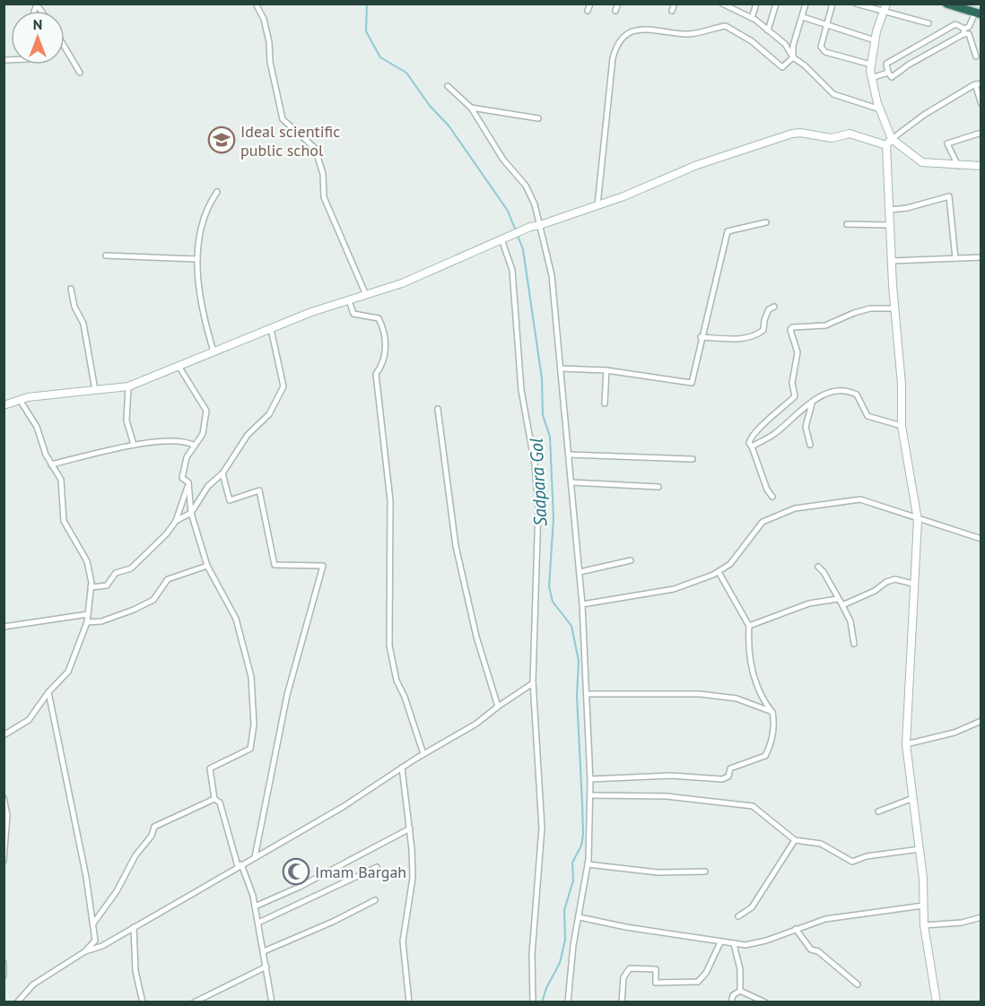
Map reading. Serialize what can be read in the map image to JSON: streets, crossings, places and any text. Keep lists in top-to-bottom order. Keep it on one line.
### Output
{"water":["Sadpara Gol"],"places":{"school or university":["Ideal scientific public schol"],"mosque":["Imam Bargah"]},"north":"top"}
